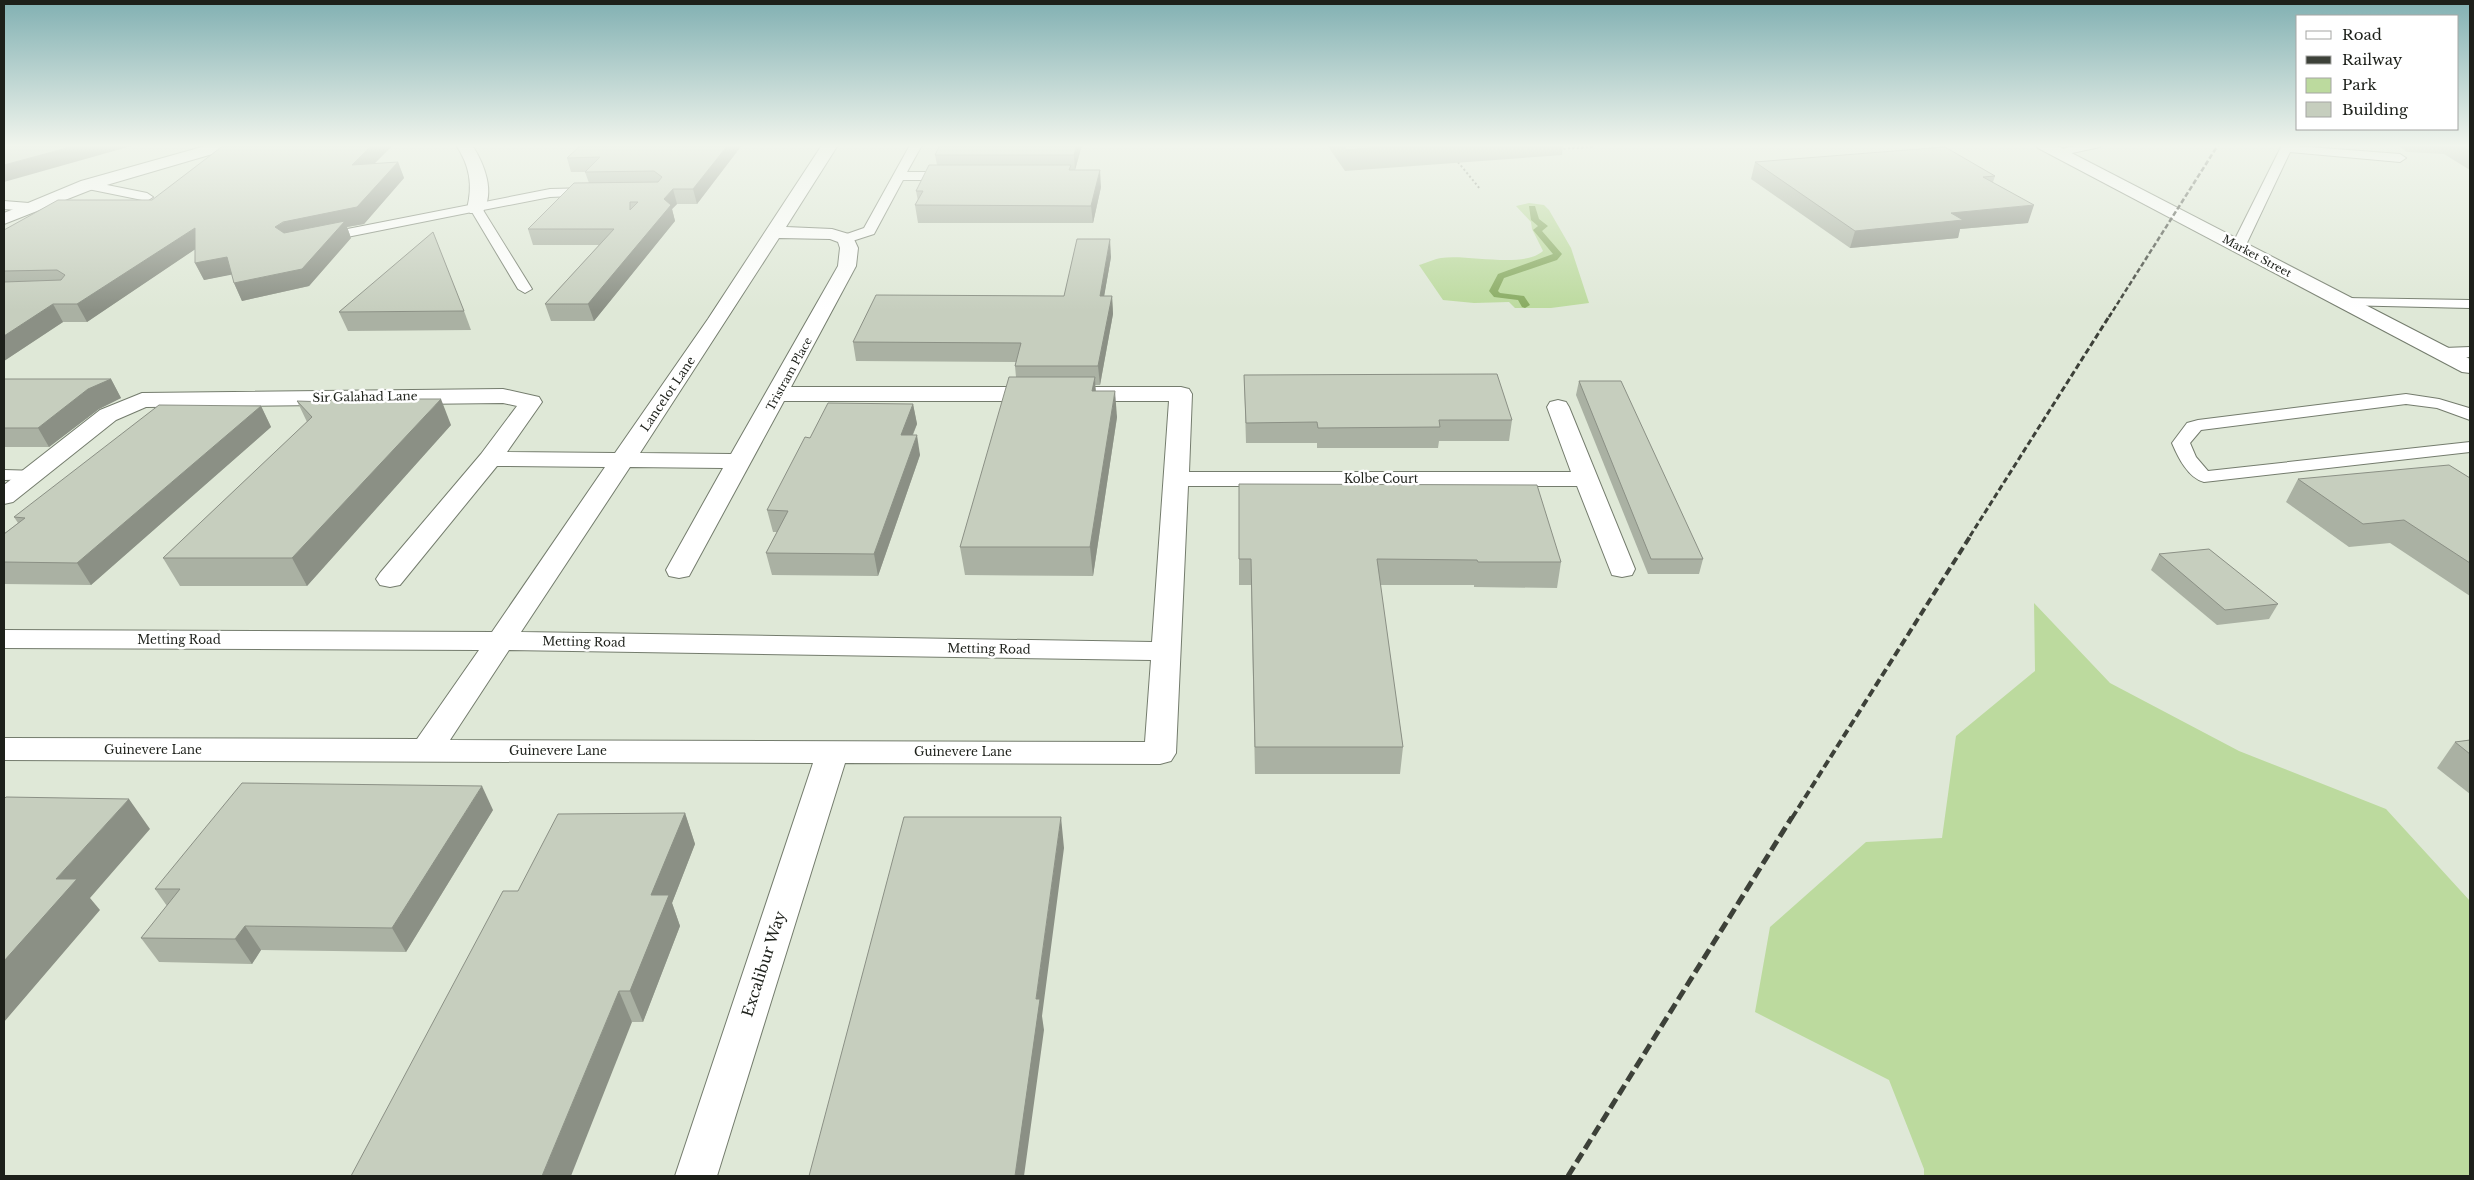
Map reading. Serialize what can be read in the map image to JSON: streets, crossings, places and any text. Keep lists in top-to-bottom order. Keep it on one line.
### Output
{"streets":{"street":["Market Street","Tristram Place","Lancelot Lane","Sir Galahad Lane","Kolbe Court","Metting Road","Guinevere Lane","Excalibur Way"]},"crossings":[["Tristram Place","Guinevere Lane"],["Lancelot Lane","Metting Road"],["Lancelot Lane","Guinevere Lane"],["Kolbe Court","Guinevere Lane"],["Metting Road","Guinevere Lane"],["Guinevere Lane","Excalibur Way"]],"legend":["Road","Railway","Park","Building"]}
